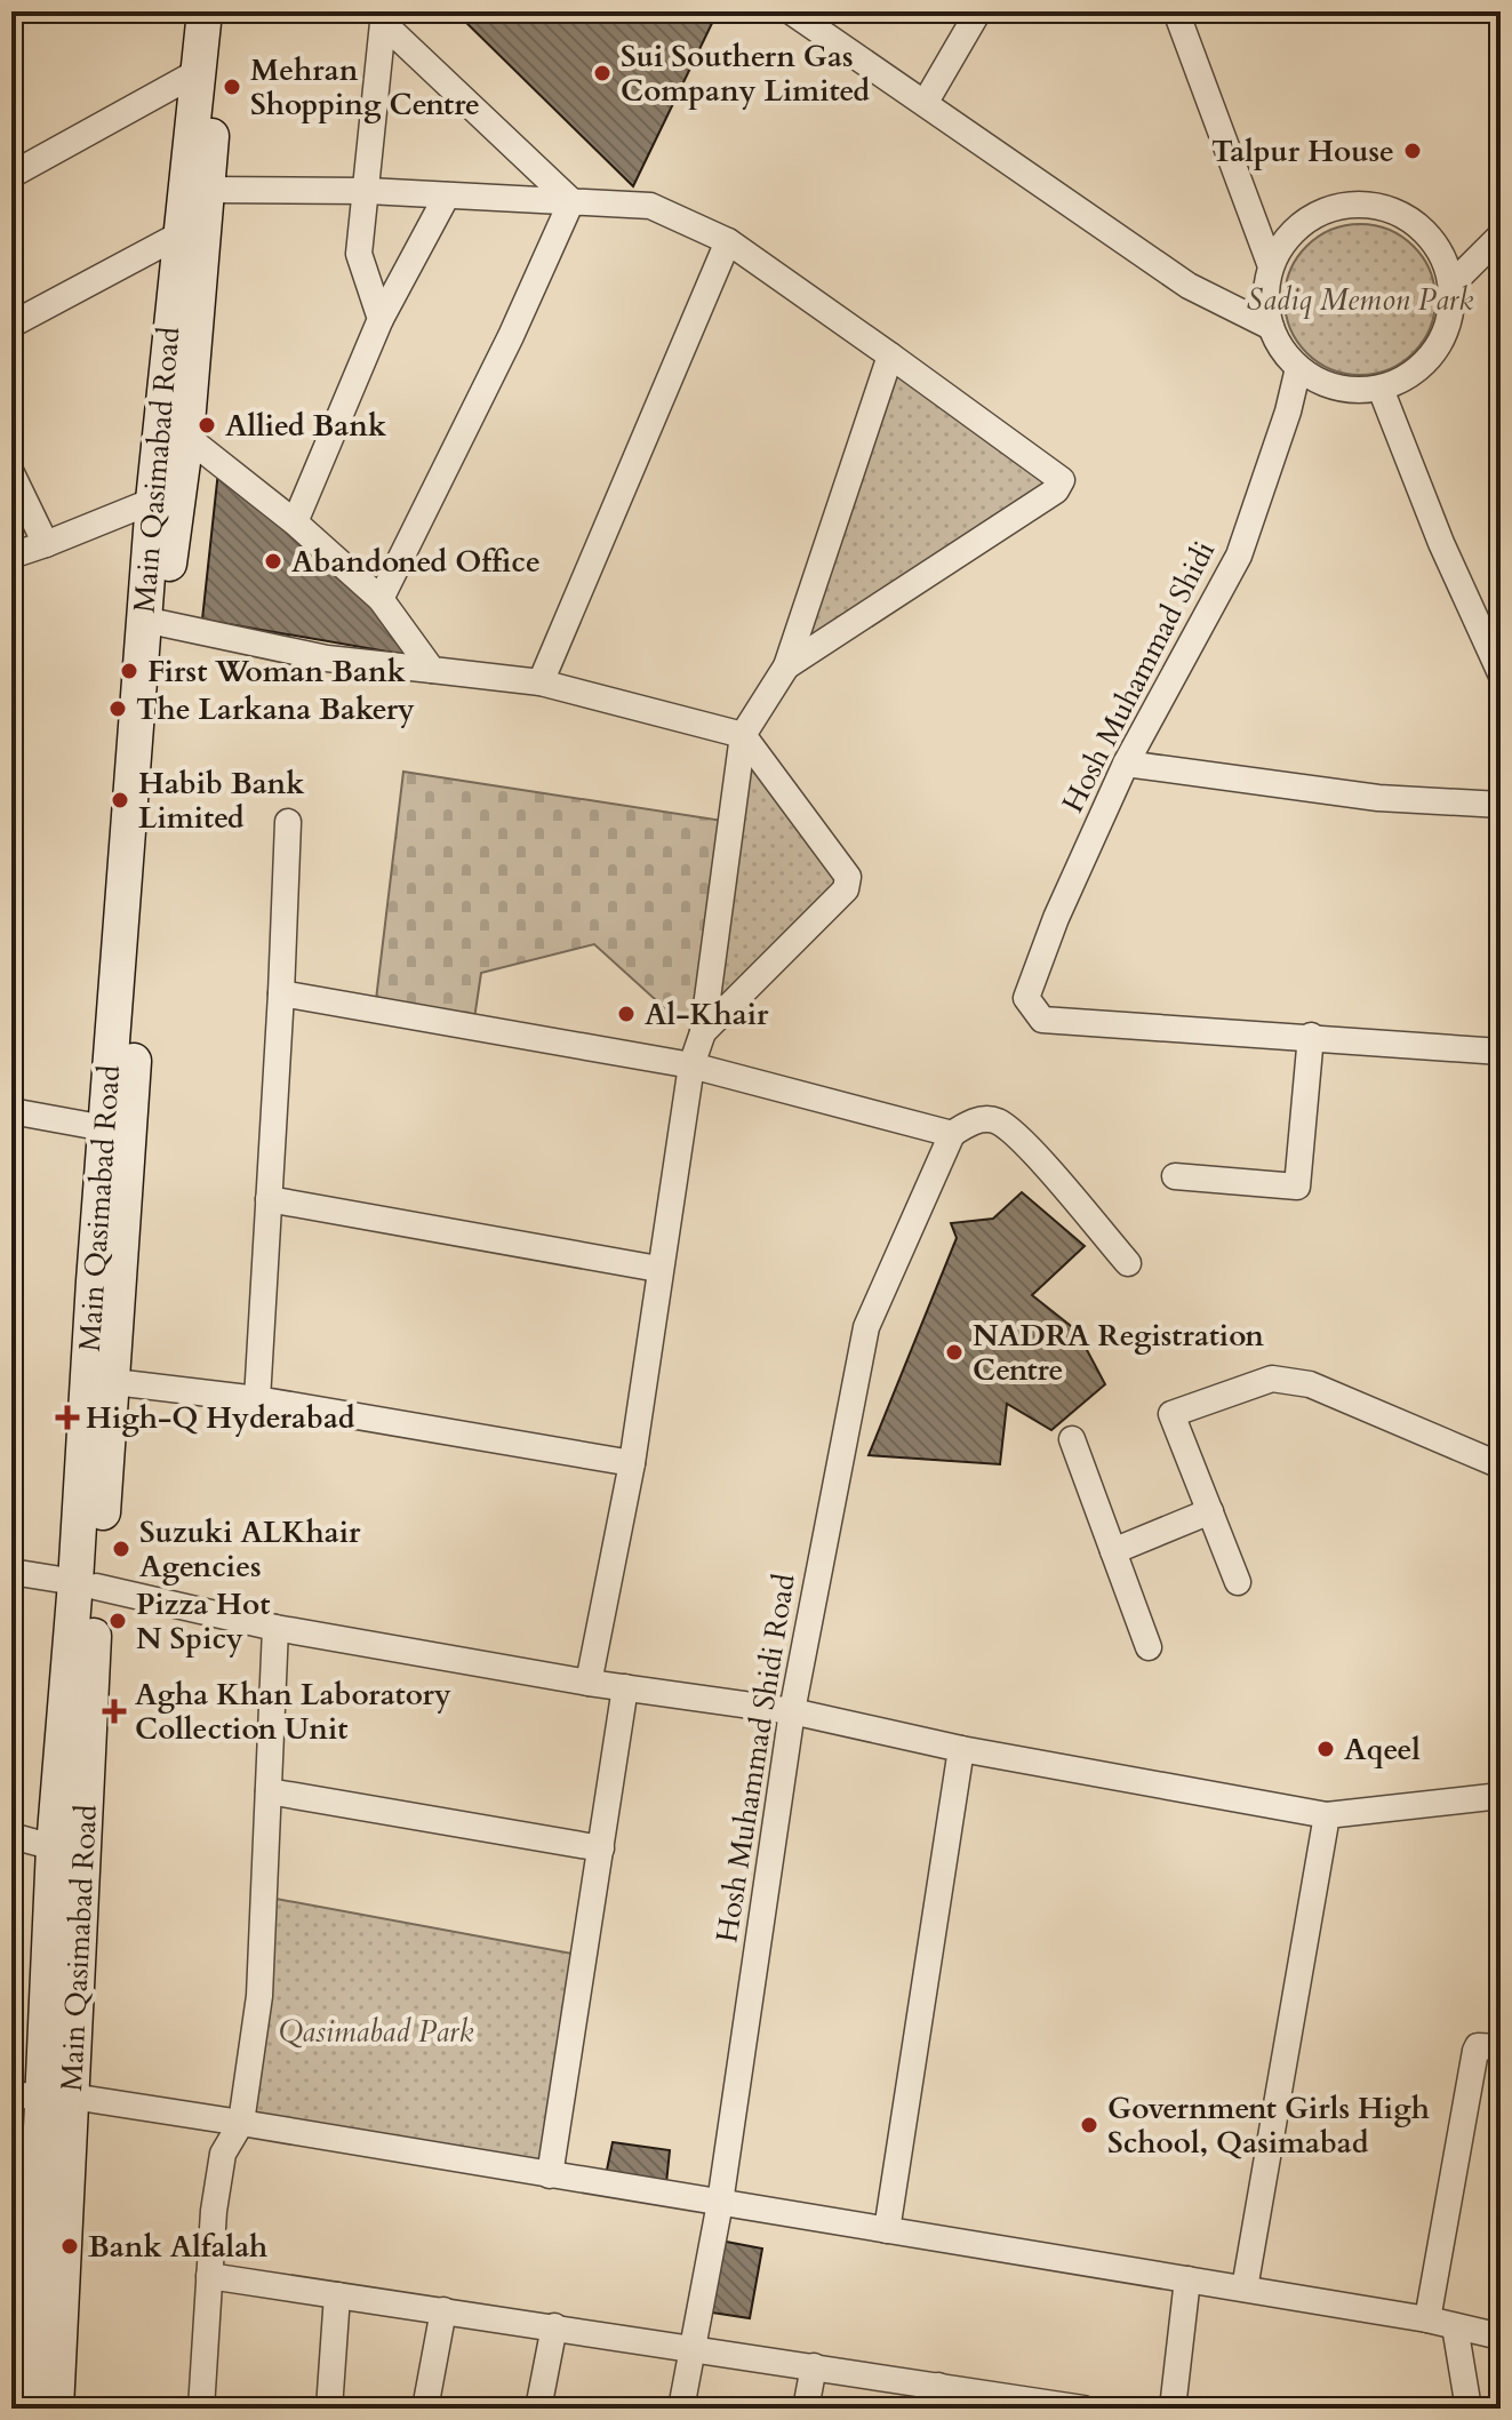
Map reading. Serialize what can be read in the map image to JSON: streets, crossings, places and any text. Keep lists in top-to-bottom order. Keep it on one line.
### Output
{"streets":{"main road":["Main Qasimabad Road"],"street":["Hosh Muhammad Shidi","Hosh Muhammad Shidi Road"]},"parks":["Sadiq Memon Park","Qasimabad Park"],"places":{"other":["Sui Southern Gas Company Limited","Mehran Shopping Centre","Talpur House","Allied Bank","Abandoned Office","First Woman Bank","The Larkana Bakery","Habib Bank Limited","Al-Khair","NADRA Registration Centre","Suzuki ALKhair Agencies","Pizza Hot N Spicy","Aqeel","Government Girls High School, Qasimabad","Bank Alfalah"],"health":["High-Q Hyderabad","Agha Khan Laboratory Collection Unit"]}}
